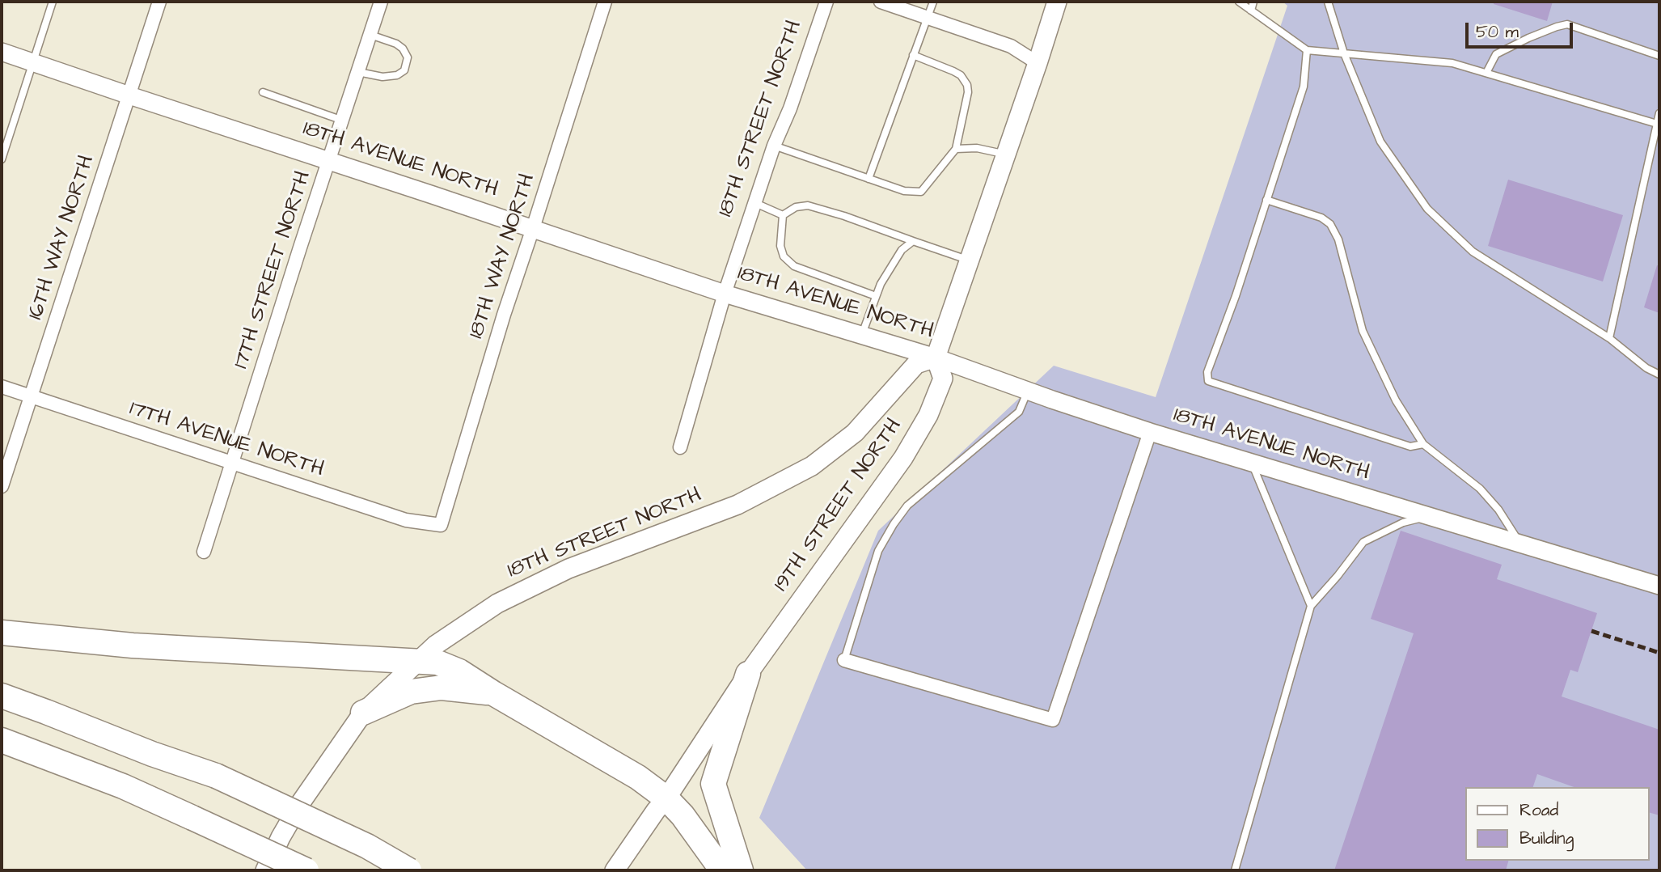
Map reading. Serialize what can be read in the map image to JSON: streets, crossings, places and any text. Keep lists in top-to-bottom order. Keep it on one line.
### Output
{"streets":{"main road":["18TH STREET NORTH","19TH STREET NORTH"],"street":["18TH AVENUE NORTH","16TH WAY NORTH","18TH WAY NORTH","17TH STREET NORTH","17TH AVENUE NORTH"]},"crossings":[["18TH STREET NORTH","18TH AVENUE NORTH"],["18TH STREET NORTH","19TH STREET NORTH"],["18TH AVENUE NORTH","16TH WAY NORTH"],["18TH AVENUE NORTH","18TH WAY NORTH"],["18TH AVENUE NORTH","17TH STREET NORTH"],["18TH AVENUE NORTH","19TH STREET NORTH"],["16TH WAY NORTH","17TH AVENUE NORTH"],["18TH WAY NORTH","17TH AVENUE NORTH"],["17TH STREET NORTH","17TH AVENUE NORTH"]],"legend":["Road","Building"],"scale_bar":"50 m"}
